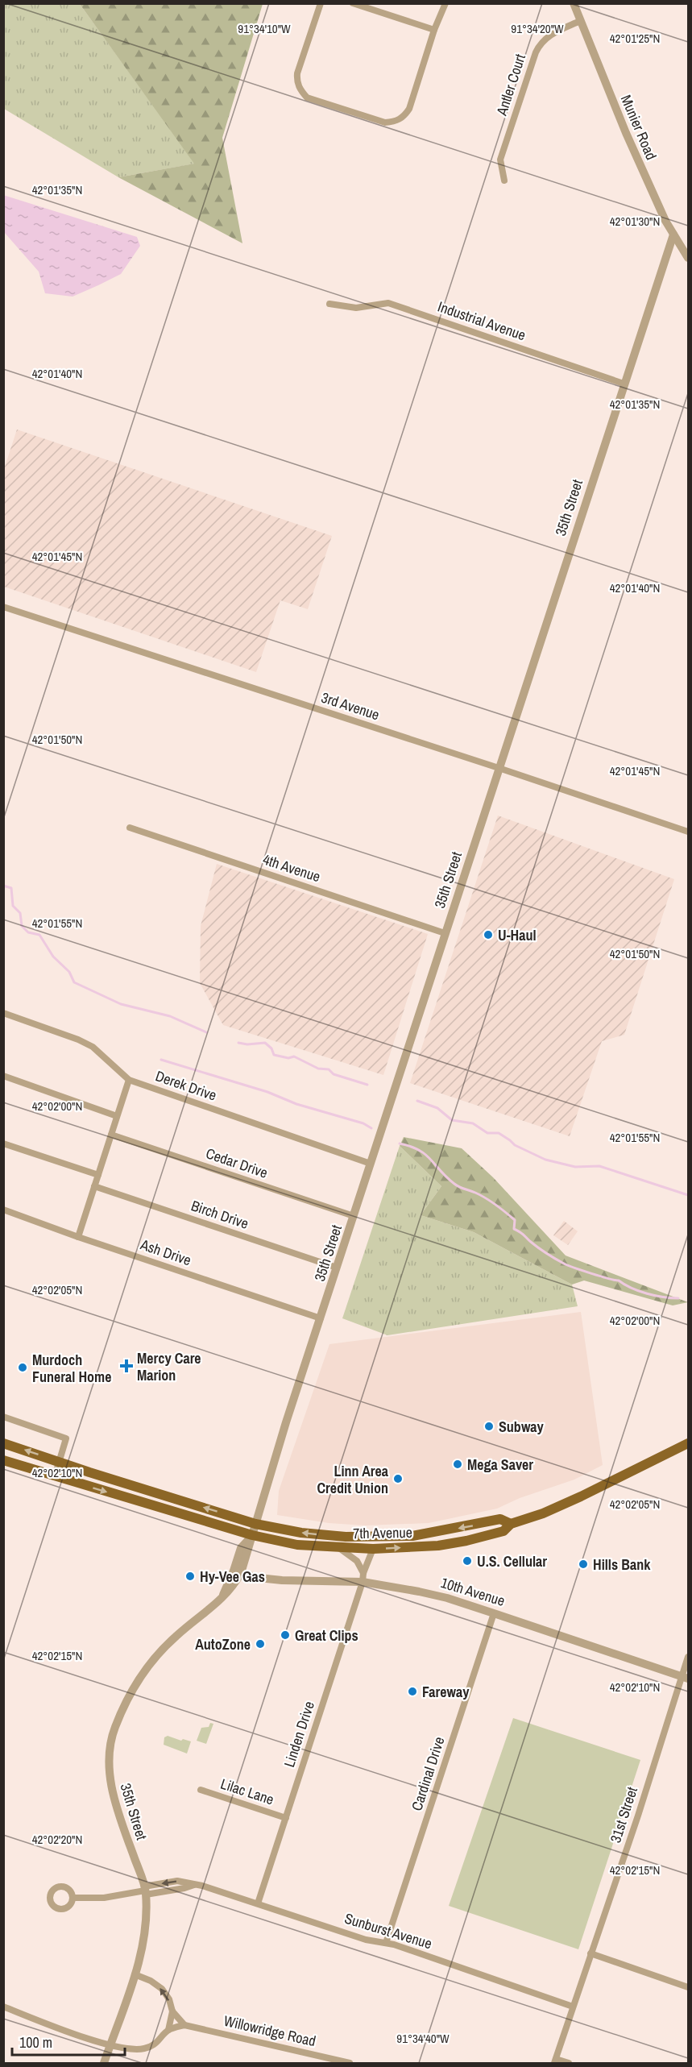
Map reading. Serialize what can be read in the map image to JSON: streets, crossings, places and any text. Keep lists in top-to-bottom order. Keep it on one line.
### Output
{"streets":{"main road":["7th Avenue"],"street":["Antler Court","Munier Road","Industrial Avenue","35th Street","3rd Avenue","4th Avenue","Derek Drive","Cedar Drive","Birch Drive","Ash Drive","10th Avenue","Linden Drive","Cardinal Drive","Lilac Lane","31st Street","Sunburst Avenue","Willowridge Road"]},"crossings":[["Antler Court","Munier Road"],["Munier Road","35th Street"],["Industrial Avenue","35th Street"],["35th Street","3rd Avenue"],["35th Street","4th Avenue"],["35th Street","Derek Drive"],["35th Street","Cedar Drive"],["35th Street","Birch Drive"],["35th Street","Ash Drive"],["35th Street","7th Avenue"],["35th Street","10th Avenue"],["35th Street","Sunburst Avenue"],["35th Street","Willowridge Road"],["7th Avenue","Linden Drive"],["10th Avenue","Linden Drive"],["10th Avenue","Cardinal Drive"],["10th Avenue","31st Street"],["Linden Drive","Lilac Lane"],["Linden Drive","Sunburst Avenue"],["Cardinal Drive","Sunburst Avenue"],["31st Street","Sunburst Avenue"]],"places":{"other":["U-Haul","Murdoch Funeral Home","Subway","Mega Saver","Linn Area Credit Union","U.S. Cellular","Hills Bank","Hy-Vee Gas","Great Clips","AutoZone","Fareway"],"health":["Mercy Care Marion"]},"scale_bar":"100 m","coordinates":["91°34'10\"W","91°34'20\"W","42°01'25\"N","42°01'35\"N","42°01'30\"N","42°01'40\"N","42°01'45\"N","42°01'50\"N","42°01'55\"N","42°02'00\"N","42°02'05\"N","42°02'10\"N","42°02'15\"N","42°02'20\"N","91°34'40\"W"]}
